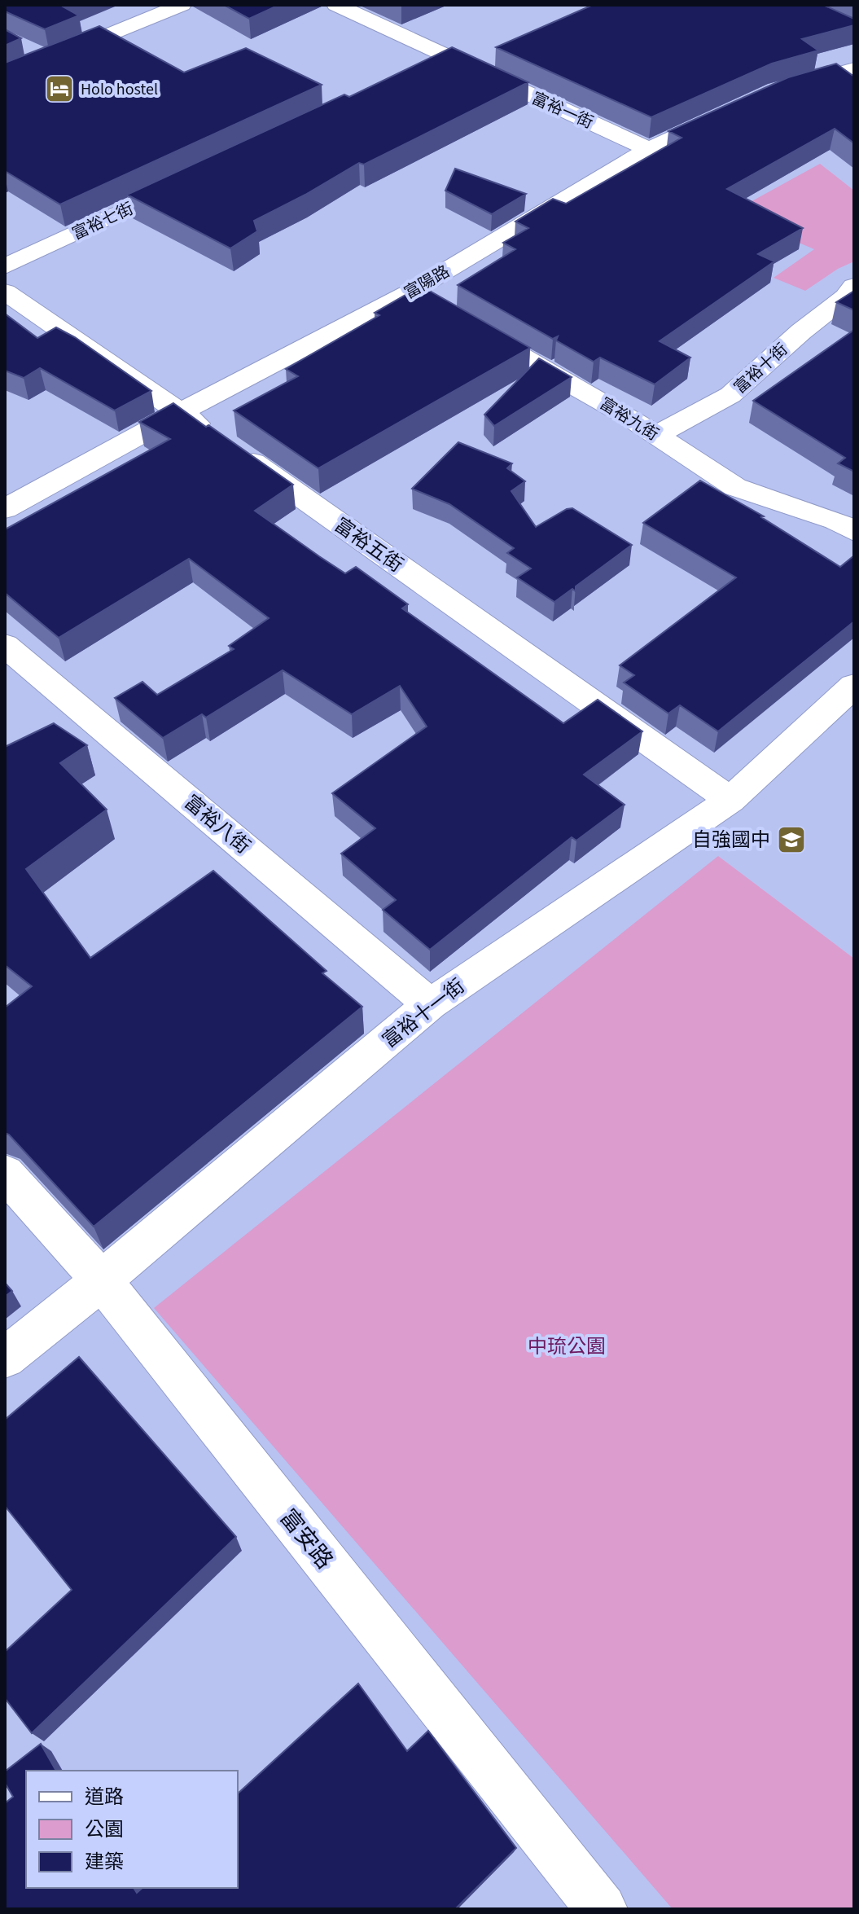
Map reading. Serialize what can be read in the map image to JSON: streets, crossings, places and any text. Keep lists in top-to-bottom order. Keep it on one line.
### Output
{"streets":{"street":["富裕一街","富裕七街","富陽路","富裕十街","富裕九街","富裕五街","富裕八街","富裕十一街","富安路"]},"crossings":[["富裕一街","富陽路"],["富陽路","富裕五街"],["富裕十街","富裕九街"],["富裕五街","富裕十一街"],["富裕八街","富裕十一街"],["富裕十一街","富安路"]],"parks":["中琉公園"],"places":{"hotel":["Holo hostel"],"school or university":["自強國中"]},"legend":["道路","公園","建築"]}
